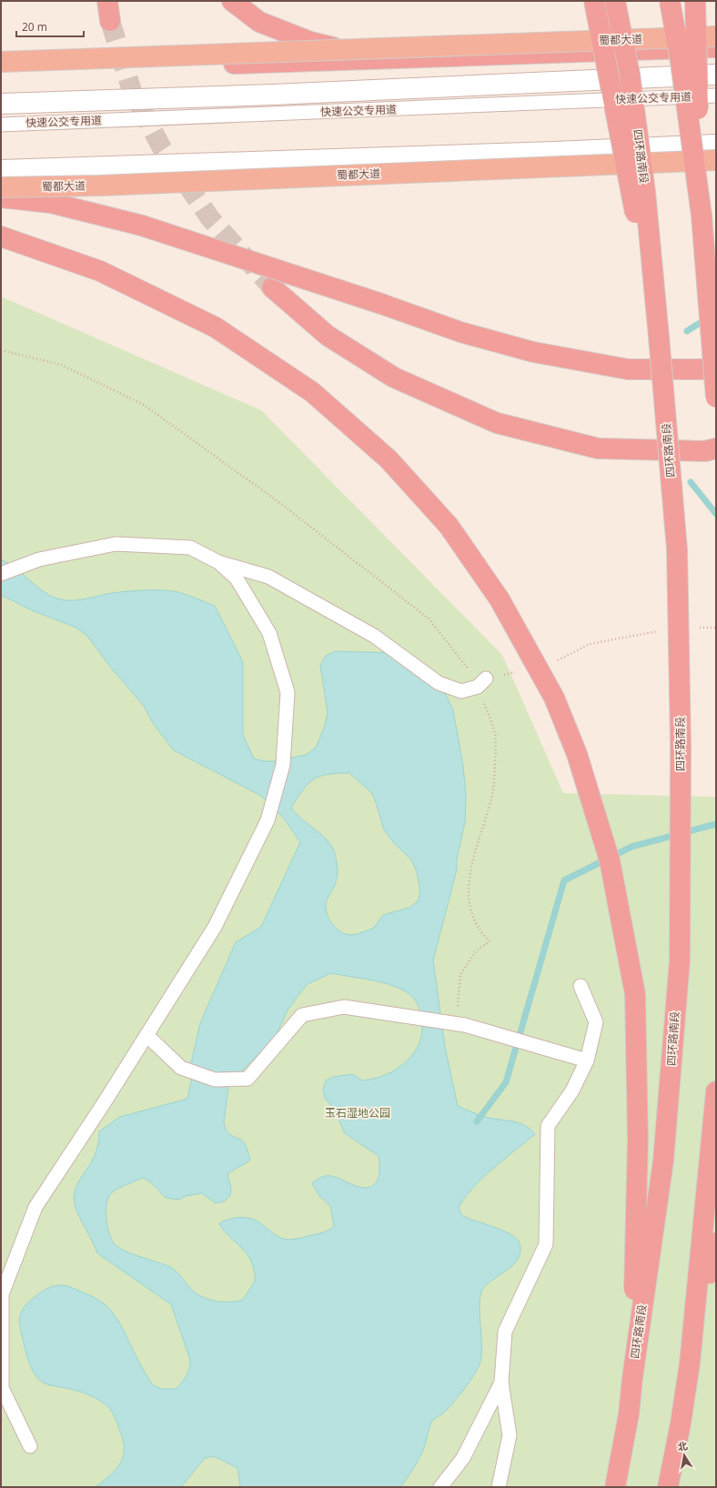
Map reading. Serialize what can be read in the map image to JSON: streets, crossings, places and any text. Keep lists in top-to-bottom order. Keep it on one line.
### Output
{"streets":{"highway":["蜀都大道","四环路南段"],"lane":["快速公交专用道"]},"parks":["玉石湿地公园"],"scale_bar":"20 m","north":"top"}
